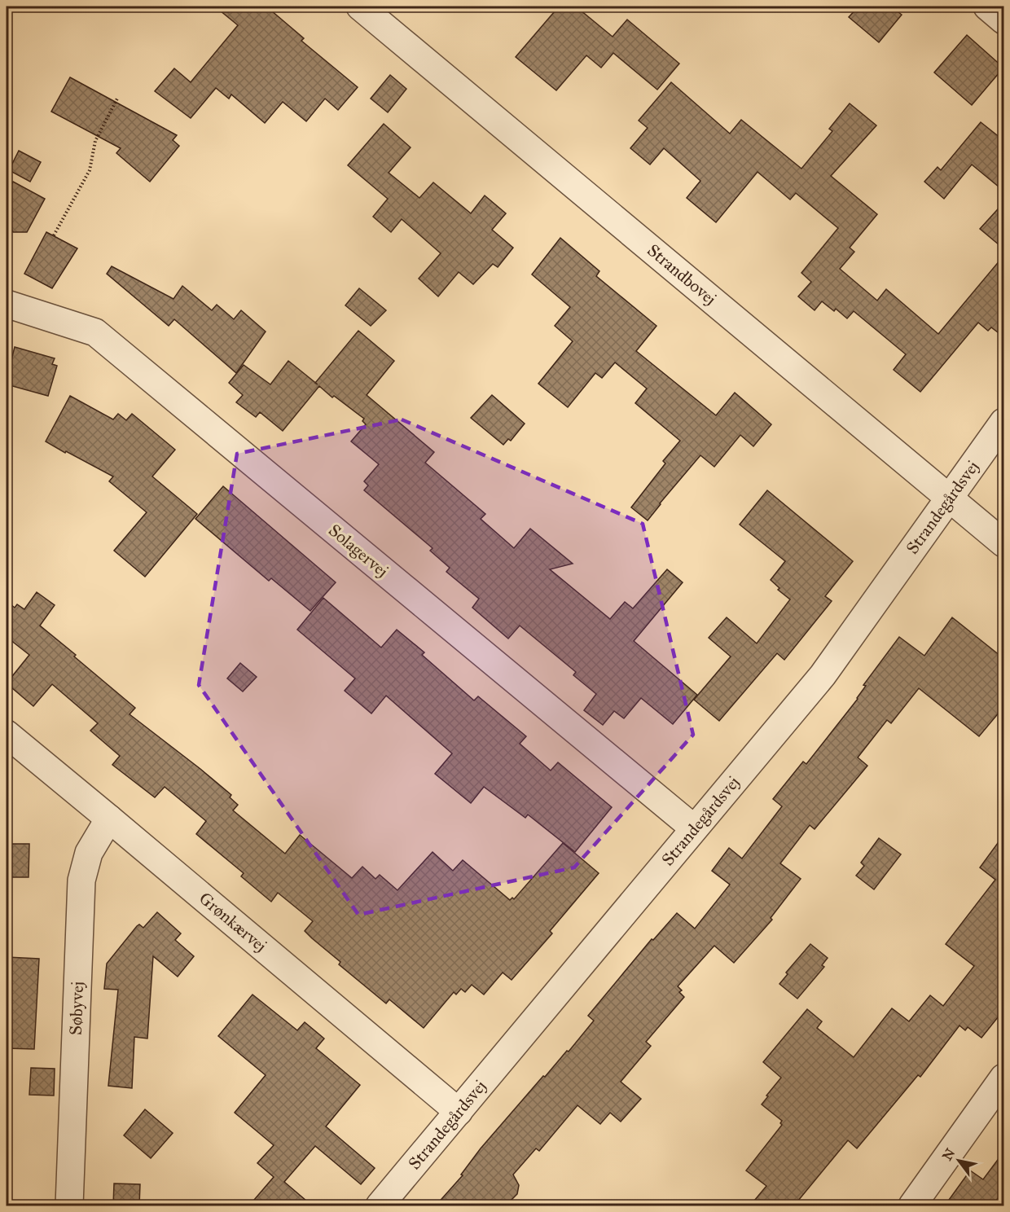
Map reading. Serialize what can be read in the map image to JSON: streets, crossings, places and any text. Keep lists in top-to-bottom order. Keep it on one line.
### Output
{"streets":{"street":["Strandbovej","Strandegårdsvej","Solagervej","Grønkærvej","Søbyvej"]},"crossings":[["Strandbovej","Strandegårdsvej"],["Strandegårdsvej","Solagervej"],["Strandegårdsvej","Grønkærvej"],["Grønkærvej","Søbyvej"]],"north":"top left"}
